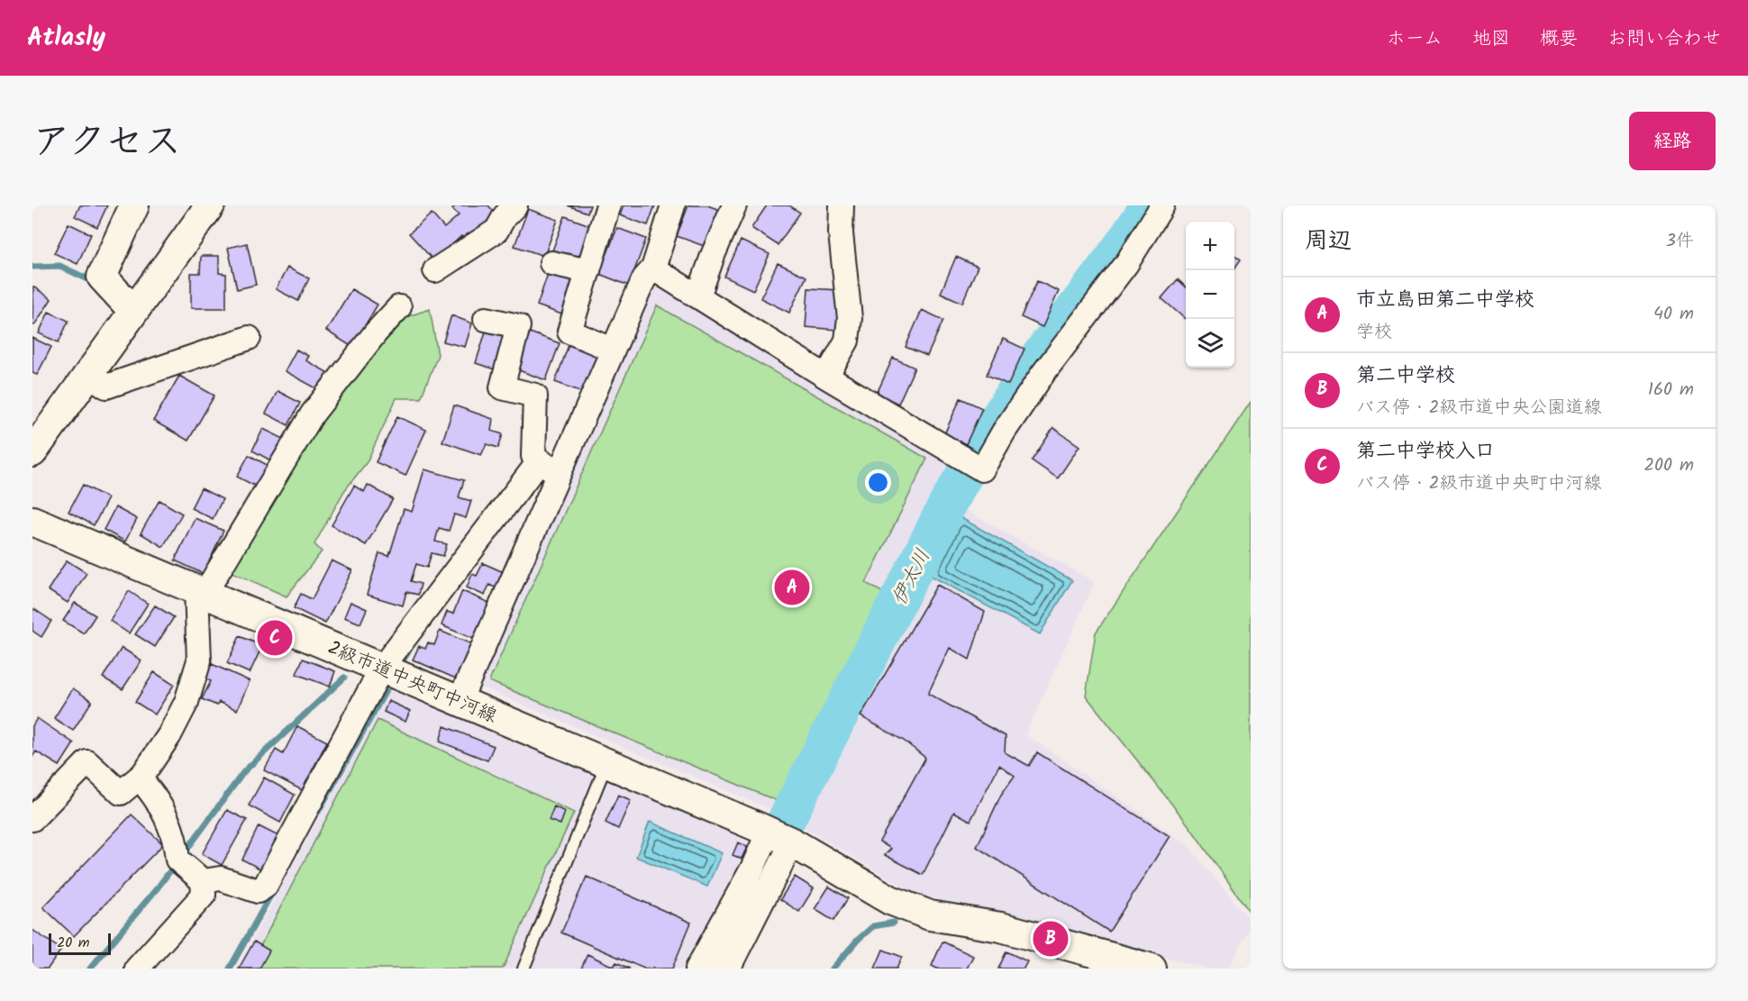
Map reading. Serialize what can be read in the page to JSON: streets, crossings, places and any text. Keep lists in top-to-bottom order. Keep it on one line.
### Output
{"streets":{"street":["2級市道中央町中河線"]},"water":["伊太川"],"scale_bar":"20 m","page":{"header":"Atlasly","nav":["ホーム","地図","概要","お問い合わせ"],"title":"アクセス","buttons":"経路","heading":["周辺","3件"],"map_buttons":["+","−"],"list":[{"mark":"A","name":"市立島田第二中学校","note":"学校","value":"40 m"},{"mark":"B","name":"第二中学校","note":"バス停 · 2級市道中央公園道線","value":"160 m"},{"mark":"C","name":"第二中学校入口","note":"バス停 · 2級市道中央町中河線","value":"200 m"}],"pins":["A","C","B"],"scale":"20 m"}}
